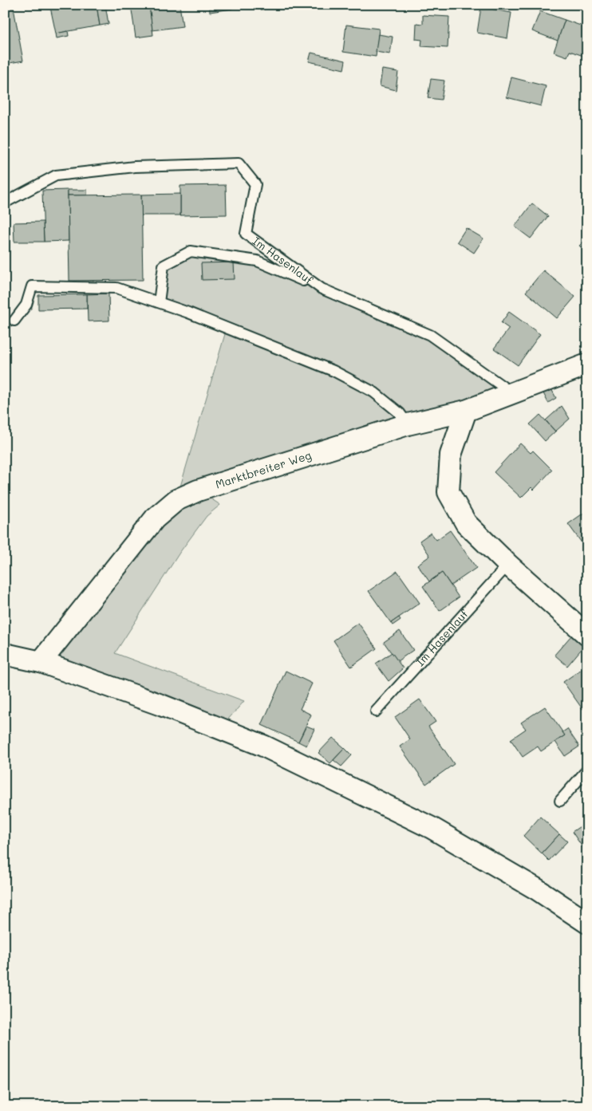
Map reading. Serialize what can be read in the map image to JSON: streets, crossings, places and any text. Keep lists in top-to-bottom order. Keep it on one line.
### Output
{"streets":{"street":["Marktbreiter Weg"],"lane":["Im Hasenlauf"]},"crossings":[["Im Hasenlauf","Marktbreiter Weg"]]}
